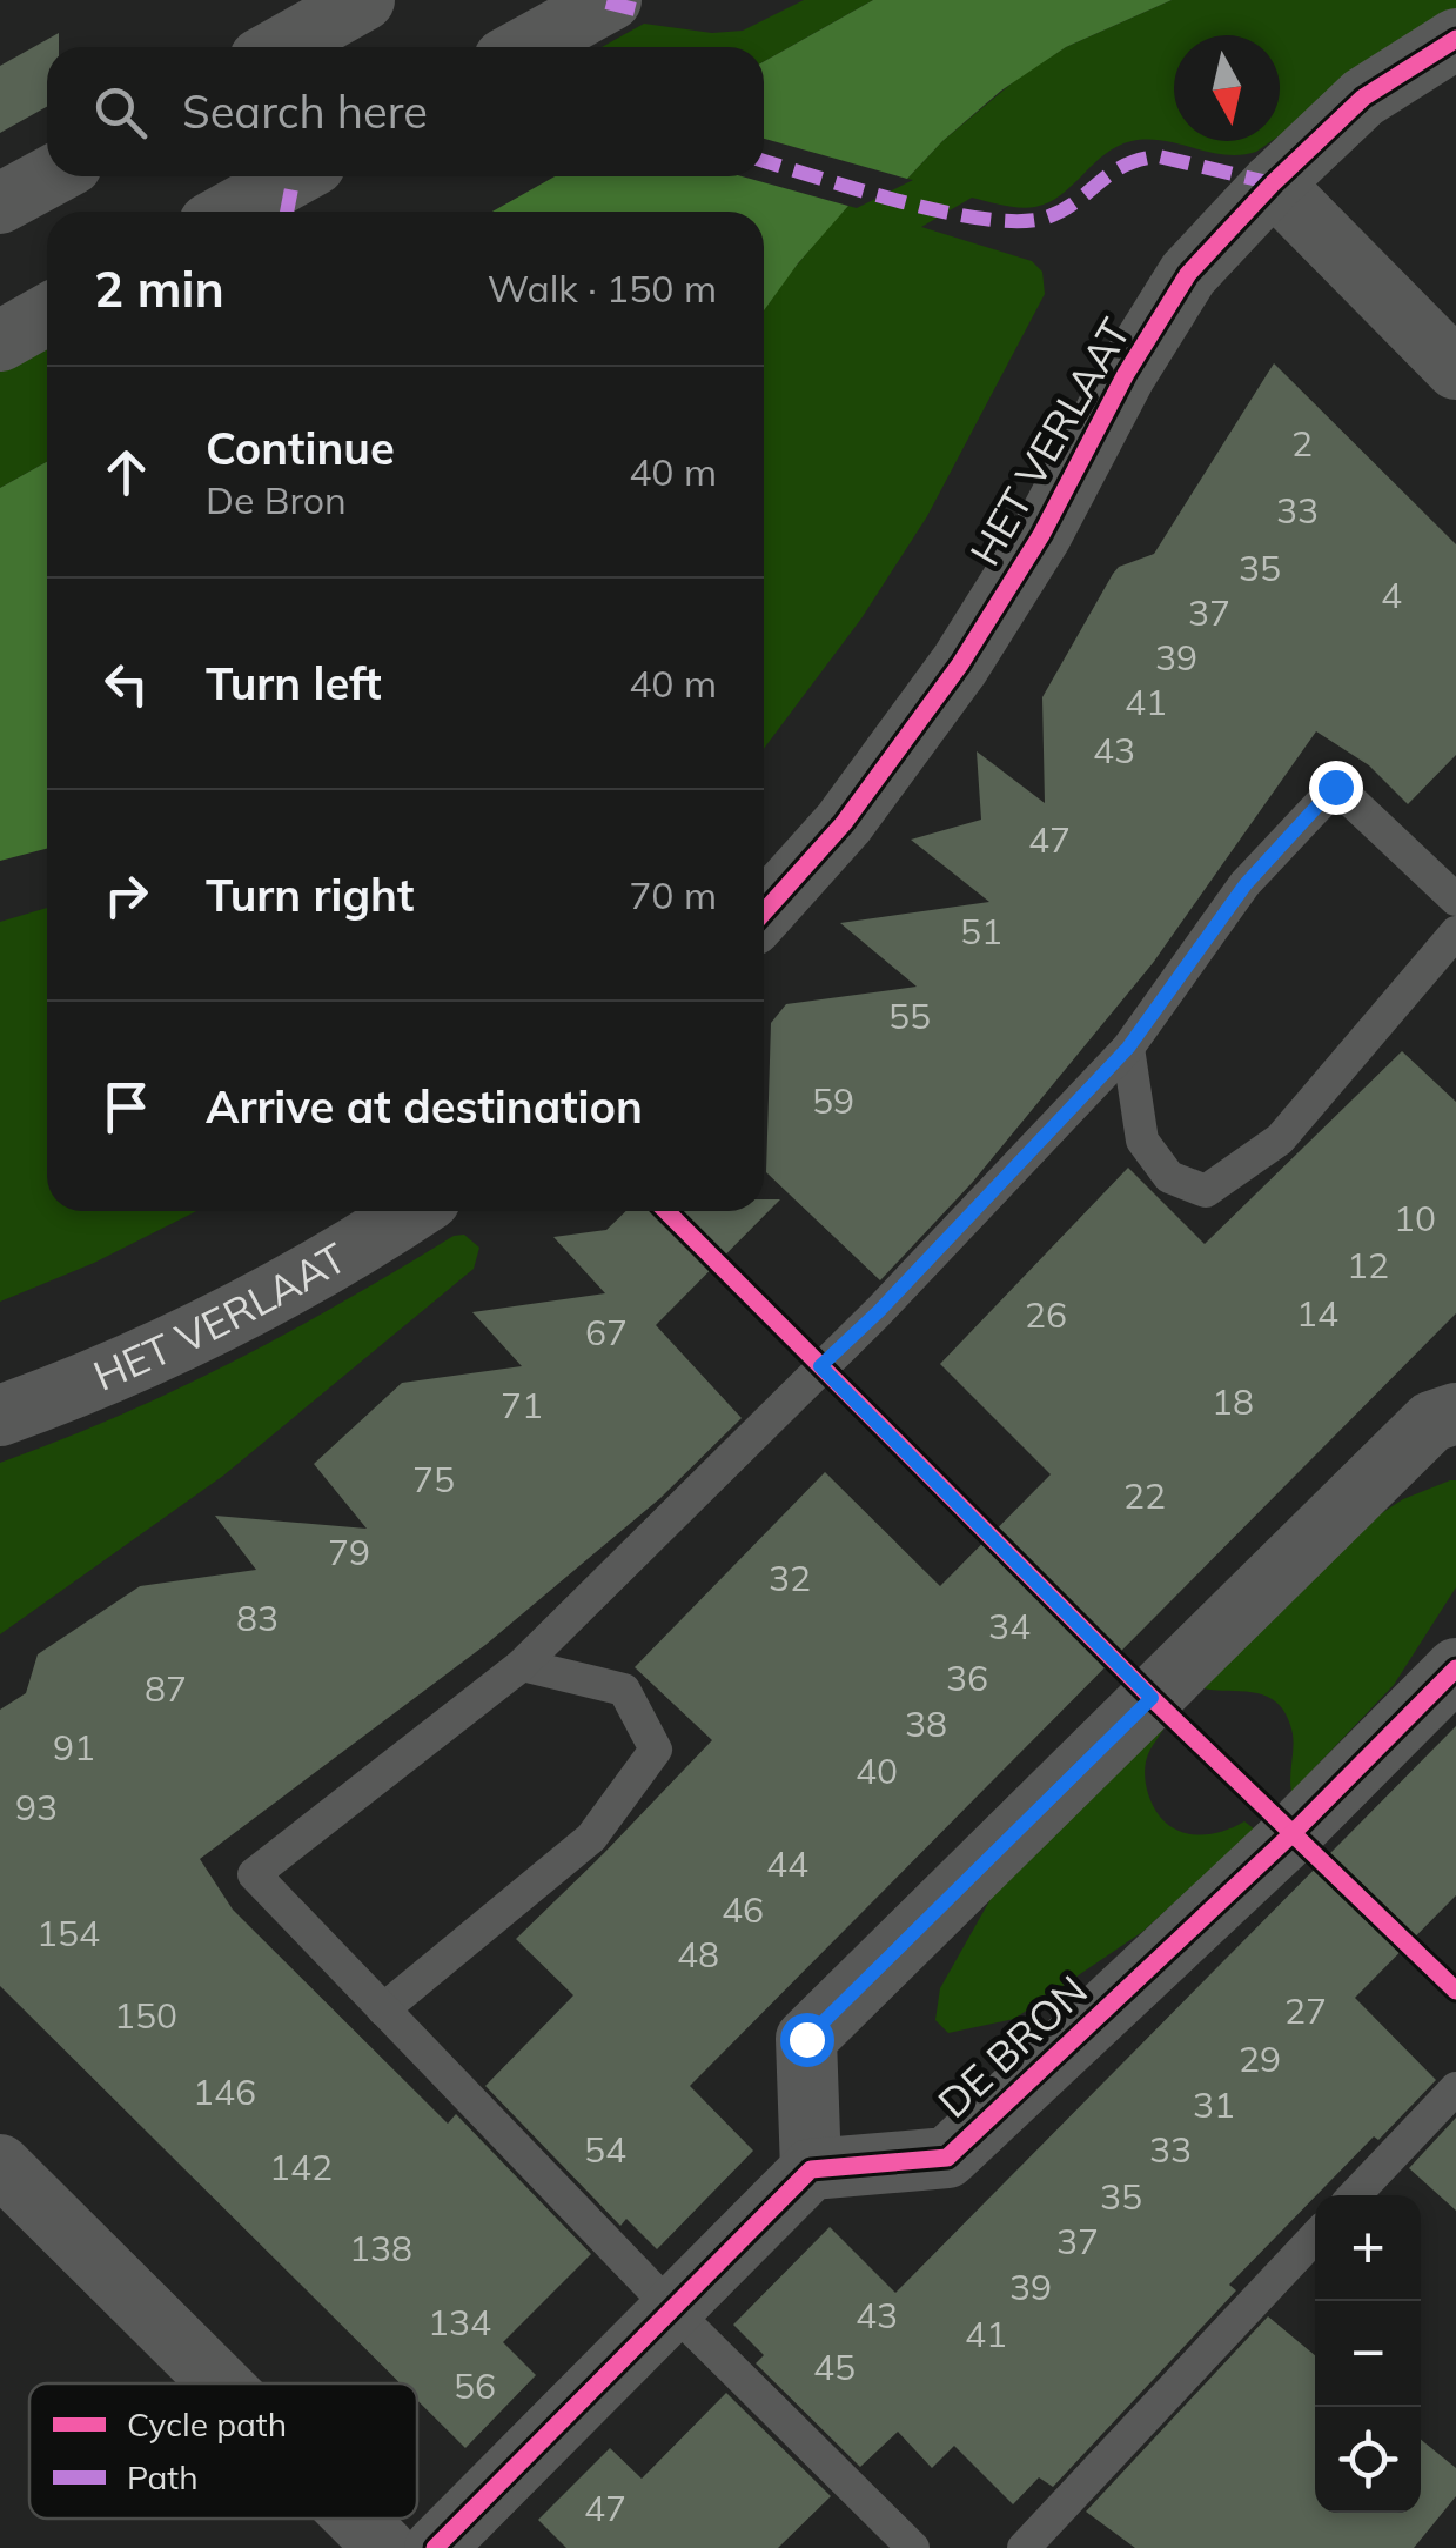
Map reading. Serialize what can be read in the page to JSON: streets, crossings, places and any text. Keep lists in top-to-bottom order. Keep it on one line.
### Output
{"streets":{"street":["HET VERLAAT","DE BRON"]},"house_numbers":["2","33","35","4","37","39","41","43","47","51","55","59","10","12","14","26","67","18","71","75","22","79","32","83","34","36","87","38","91","40","93","44","46","154","48","27","150","29","146","31","54","33","142","35","37","138","39","43","134","41","45","56","47"],"legend":["Cycle path","Path"],"north":"bottom","page":{"search":"Search here","heading":["2 min","Walk · 150 m"],"list":[["Continue","De Bron","40 m"],["Turn left","40 m"],["Turn right","70 m"],"Arrive at destination"],"map_buttons":["+","−"]}}
